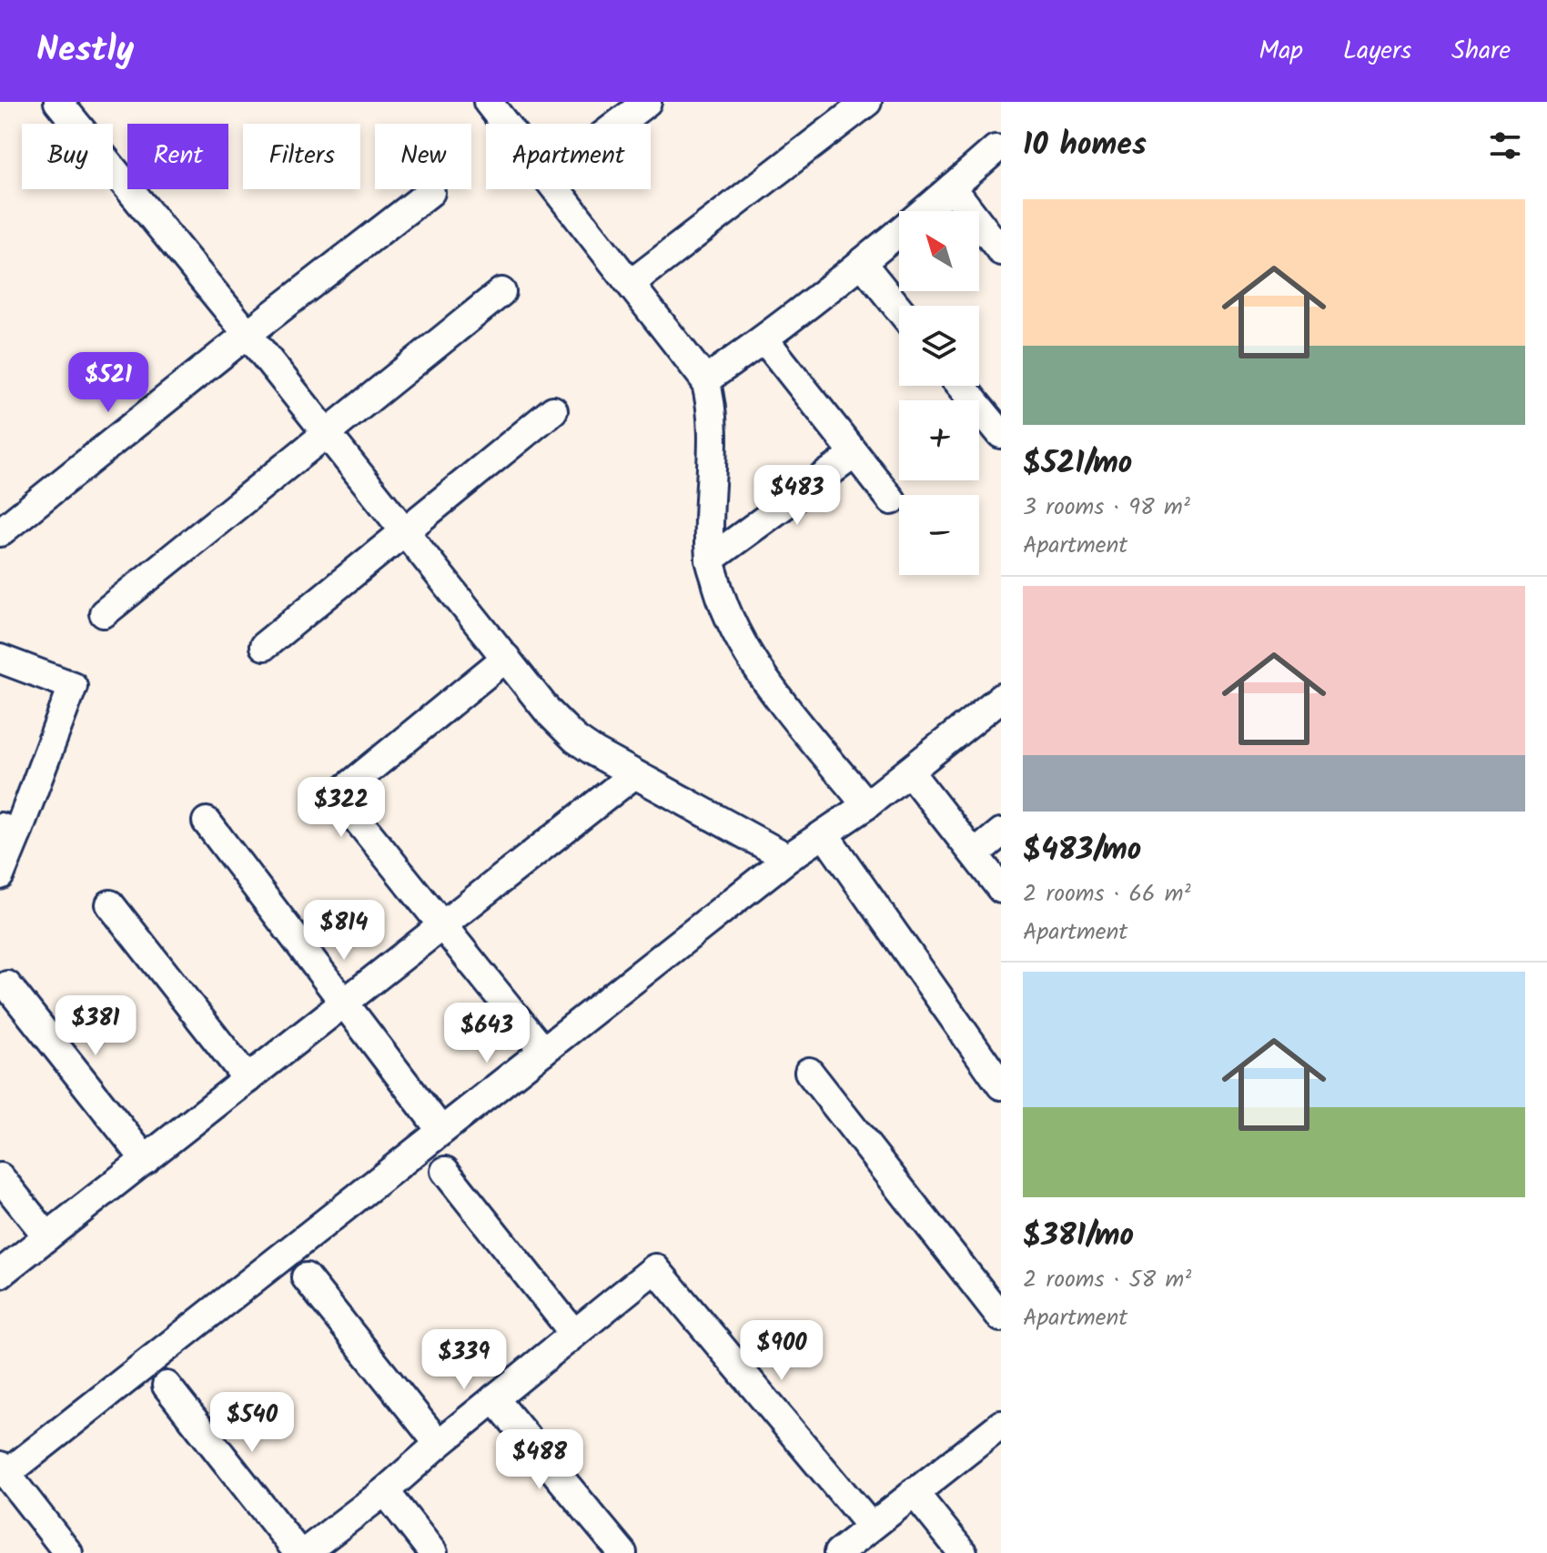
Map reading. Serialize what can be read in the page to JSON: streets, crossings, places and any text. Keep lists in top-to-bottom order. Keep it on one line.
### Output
{"north":"top left","page":{"header":"Nestly","nav":["Map","Layers","Share"],"heading":"10 homes","chip":["Buy","Rent","Filters","New","Apartment"],"list":[{"name":"$521/mo","note":"3 rooms · 98 m² · Apartment"},{"name":"$483/mo","note":"2 rooms · 66 m² · Apartment"},{"name":"$381/mo","note":"2 rooms · 58 m² · Apartment"}],"map_buttons":["+","−"],"price":["$521","$483","$322","$814","$381","$643","$900","$339","$540","$488"]}}
